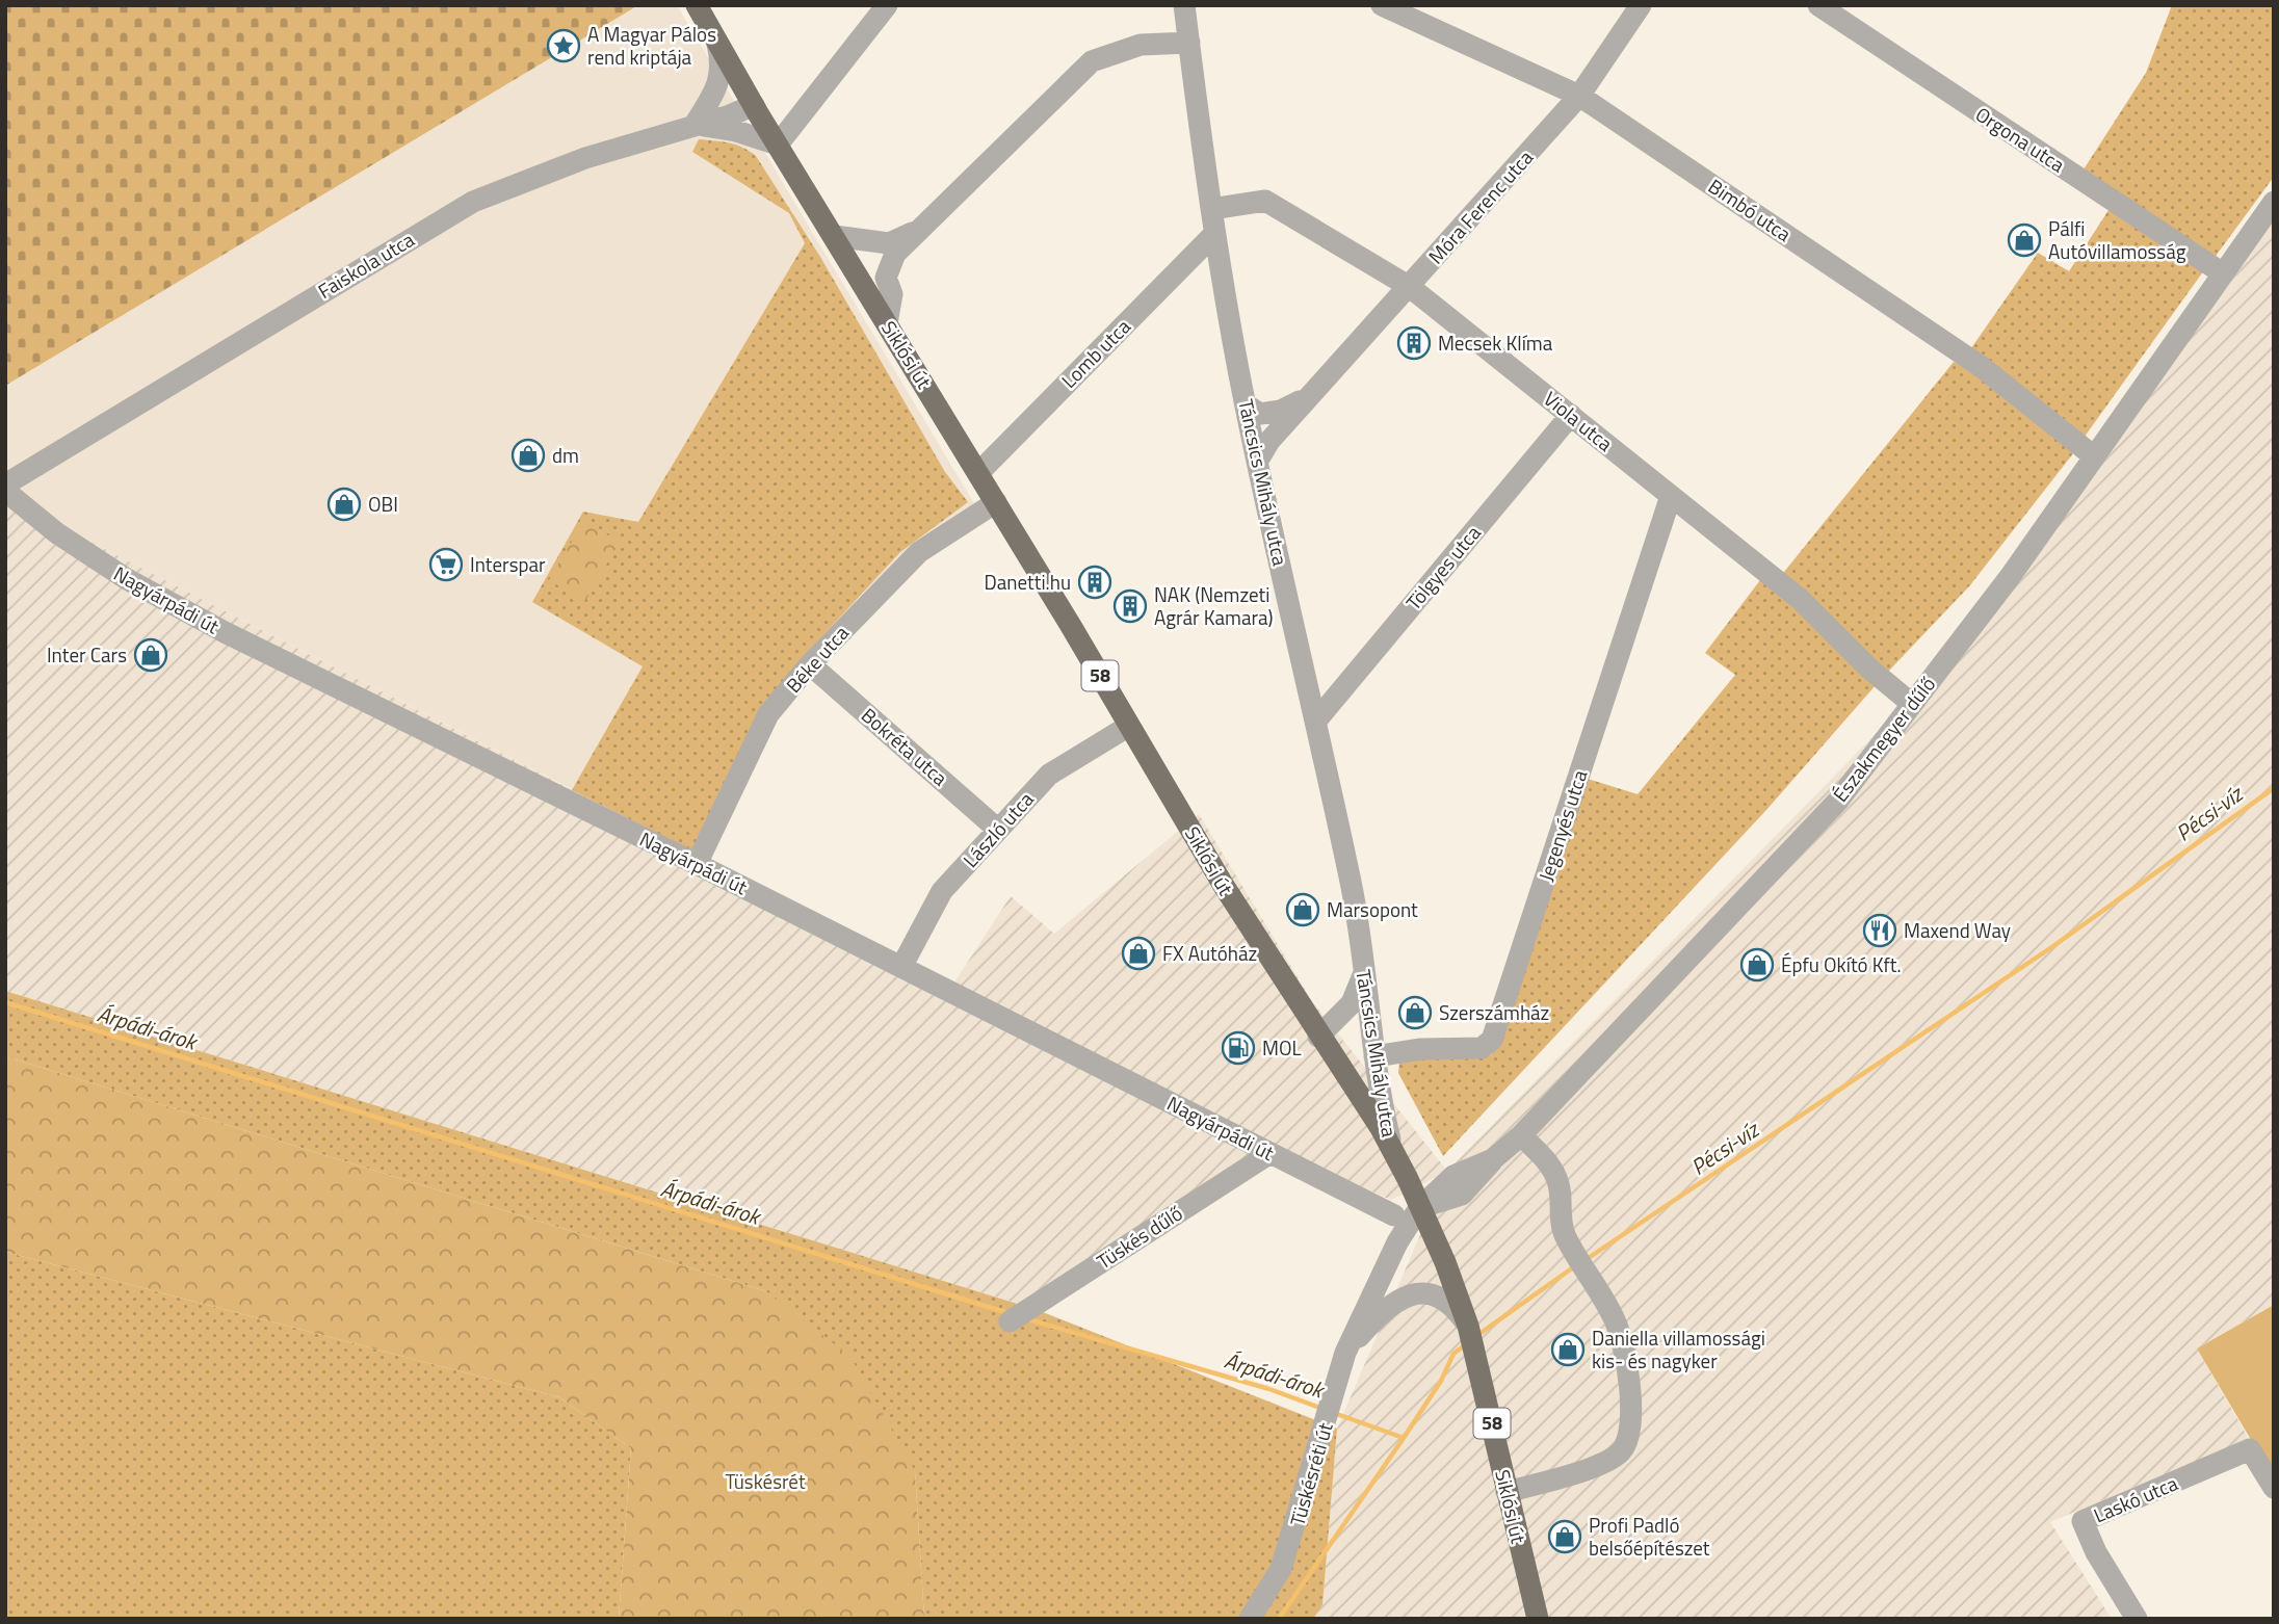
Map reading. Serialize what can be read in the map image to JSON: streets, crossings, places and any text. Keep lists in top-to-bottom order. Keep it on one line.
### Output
{"streets":{"main road":["Siklósi út","58"],"street":["Orgona utca","Móra Ferenc utca","Bimbó utca","Faiskola utca","Lomb utca","Viola utca","Táncsics Mihály utca","Tölgyes utca","Nagyárpádi út","Béke utca","Északmegyer dűlő","Bokréta utca","Jegenyés utca","László utca","Tüskés dűlő","Tüskésréti út","Laskó utca"]},"crossings":[["Orgona utca","Északmegyer dűlő"],["Móra Ferenc utca","Bimbó utca"],["Móra Ferenc utca","Viola utca"],["Móra Ferenc utca","Táncsics Mihály utca"],["Bimbó utca","Északmegyer dűlő"],["Faiskola utca","58"],["Lomb utca","Siklósi út"],["Lomb utca","Táncsics Mihály utca"],["Siklósi út","Táncsics Mihály utca"],["Siklósi út","Béke utca"],["Siklósi út","58"],["Siklósi út","Északmegyer dűlő"],["Siklósi út","László utca"],["Siklósi út","Tüskésréti út"],["Viola utca","Táncsics Mihály utca"],["Viola utca","Tölgyes utca"],["Viola utca","Északmegyer dűlő"],["Viola utca","Jegenyés utca"],["Táncsics Mihály utca","Tölgyes utca"],["Táncsics Mihály utca","Jegenyés utca"],["Nagyárpádi út","Béke utca"],["Nagyárpádi út","László utca"],["Nagyárpádi út","Tüskés dűlő"],["Béke utca","Bokréta utca"],["Északmegyer dűlő","Tüskésréti út"],["Bokréta utca","László utca"]],"water":["Pécsi-víz","Árpádi-árok"],"parks":["Tüskésrét"],"places":{"place":["A Magyar Pálos rend kriptája"],"shop":["Pálfi Autóvillamosság","dm","OBI","Inter Cars","Marsopont","FX Autóház","Épfu Okító Kft.","Szerszámház","Daniella villamossági kis- és nagyker","Profi Padló belsőépítészet"],"building":["Mecsek Klíma","Danetti.hu","NAK (Nemzeti Agrár Kamara)"],"supermarket":["Interspar"],"restaurant":["Maxend Way"],"fuel station":["MOL"]}}
